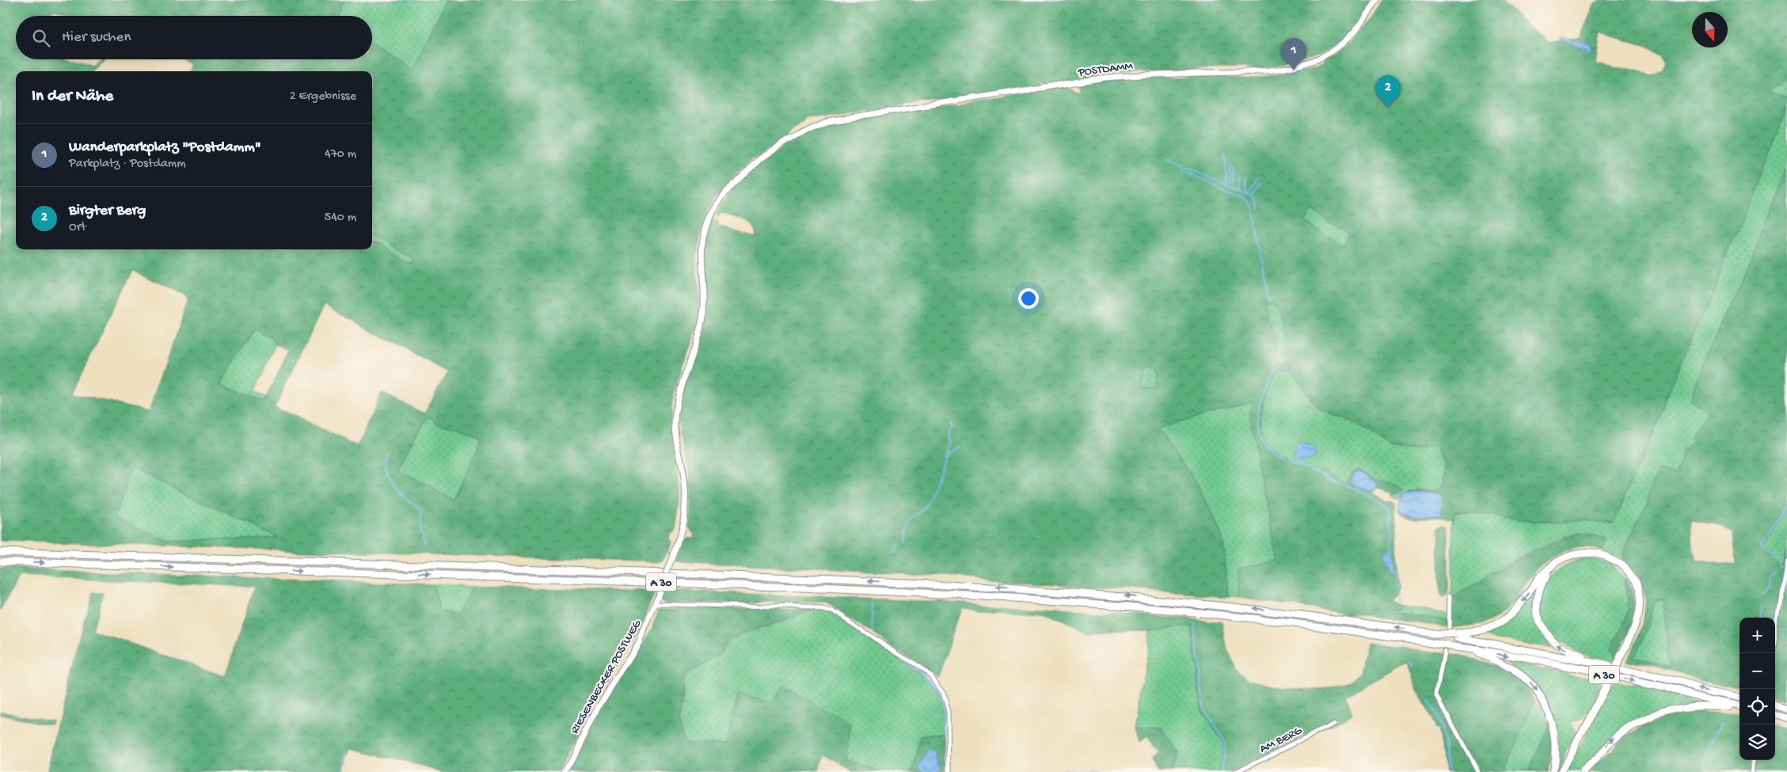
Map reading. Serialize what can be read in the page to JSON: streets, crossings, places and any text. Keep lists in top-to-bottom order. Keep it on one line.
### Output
{"streets":{"highway":["A 30"],"street":["POSTDAMM","RIESENBECKER POSTWEG","AM BERG"]},"crossings":[["POSTDAMM","RIESENBECKER POSTWEG"]],"north":"bottom","page":{"search":"Hier suchen","pins":["1","2"],"heading":["In der Nähe","2 Ergebnisse"],"list":[{"mark":"1","name":"Wanderparkplatz \"Postdamm\"","note":"Parkplatz · Postdamm","value":"470 m"},{"mark":"2","name":"Birgter Berg","note":"Ort","value":"540 m"}],"map_buttons":["+","−"]}}
